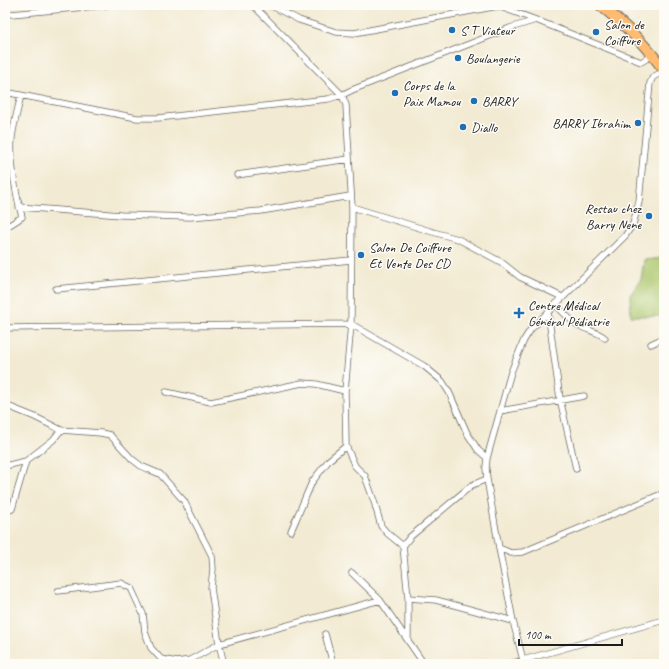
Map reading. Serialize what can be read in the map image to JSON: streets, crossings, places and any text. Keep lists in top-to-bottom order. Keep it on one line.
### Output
{"places":{"other":["S T Viateur","Salon de Coiffure","Boulangerie","Corps de la Paix Mamou","BARRY","BARRY Ibrahim","Diallo","Restau chez Barry Nene","Salon De Coiffure Et Vente Des CD"],"health":["Centre Médical Général Pédiatrie"]},"scale_bar":"100 m"}
